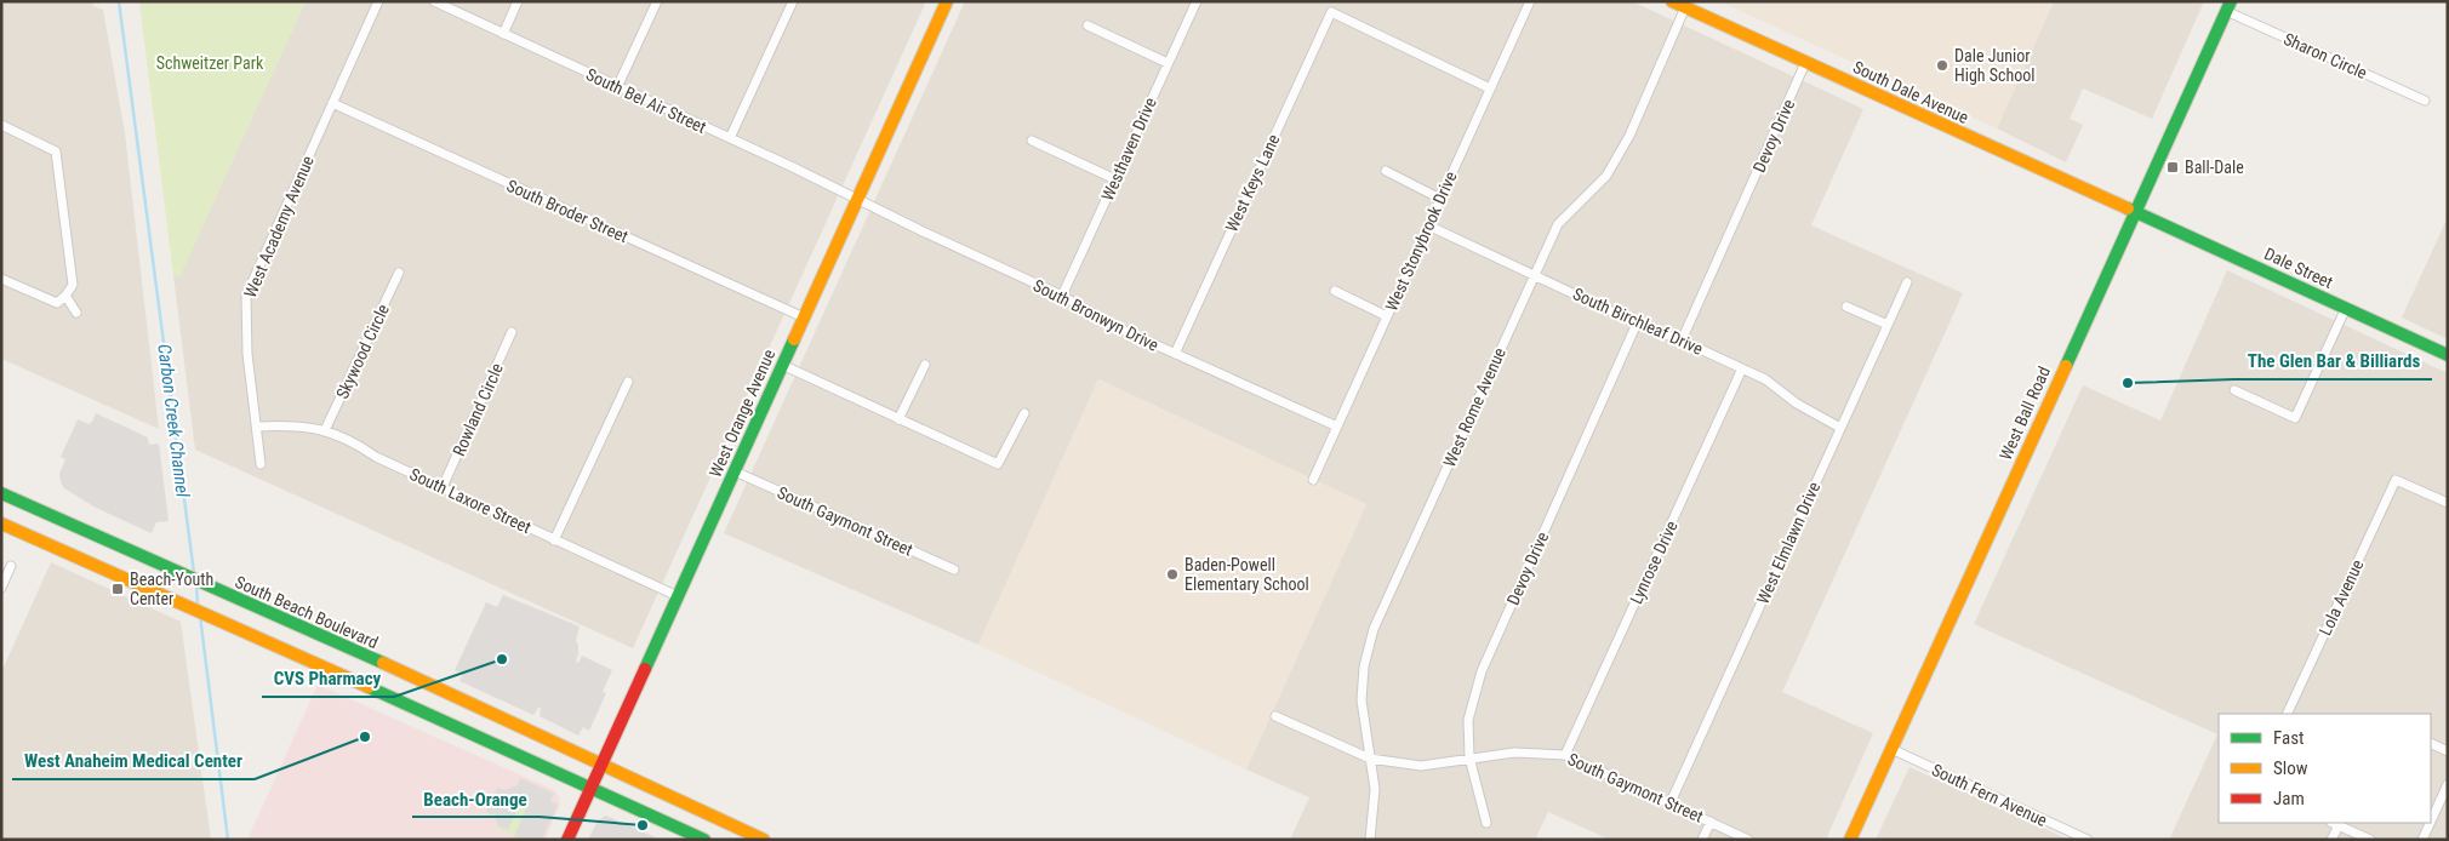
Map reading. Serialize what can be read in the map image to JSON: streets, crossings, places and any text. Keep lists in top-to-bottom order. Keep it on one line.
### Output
{"streets":{"main road":["South Dale Avenue","Dale Street","West Orange Avenue","West Ball Road","South Beach Boulevard"],"street":["Sharon Circle","South Bel Air Street","Devoy Drive","Westhaven Drive","West Keys Lane","South Broder Street","West Academy Avenue","West Stonybrook Drive","South Bronwyn Drive","South Birchleaf Drive","Skywood Circle","West Rome Avenue","Rowland Circle","South Laxore Street","South Gaymont Street","West Elmlawn Drive","Lynrose Drive","Lola Avenue","South Fern Avenue"]},"crossings":[["Sharon Circle","West Ball Road"],["South Dale Avenue","Devoy Drive"],["South Dale Avenue","Dale Street"],["South Dale Avenue","West Rome Avenue"],["South Dale Avenue","West Ball Road"],["South Bel Air Street","South Bronwyn Drive"],["South Bel Air Street","West Orange Avenue"],["Devoy Drive","South Birchleaf Drive"],["Devoy Drive","South Gaymont Street"],["Westhaven Drive","South Bronwyn Drive"],["West Keys Lane","West Stonybrook Drive"],["West Keys Lane","South Bronwyn Drive"],["South Broder Street","West Academy Avenue"],["South Broder Street","West Orange Avenue"],["West Academy Avenue","South Laxore Street"],["West Stonybrook Drive","South Bronwyn Drive"],["West Stonybrook Drive","South Birchleaf Drive"],["Dale Street","West Ball Road"],["South Bronwyn Drive","West Orange Avenue"],["South Birchleaf Drive","West Rome Avenue"],["South Birchleaf Drive","West Elmlawn Drive"],["South Birchleaf Drive","Lynrose Drive"],["Skywood Circle","South Laxore Street"],["West Rome Avenue","South Gaymont Street"],["Rowland Circle","South Laxore Street"],["West Orange Avenue","South Laxore Street"],["West Orange Avenue","South Gaymont Street"],["West Orange Avenue","South Beach Boulevard"],["West Ball Road","South Fern Avenue"],["South Gaymont Street","West Elmlawn Drive"],["South Gaymont Street","Lynrose Drive"]],"water":["Carbon Creek Channel"],"parks":["Schweitzer Park"],"places":{"other":["Dale Junior High School","The Glen Bar & Billiards","Baden-Powell Elementary School","CVS Pharmacy","West Anaheim Medical Center","Beach-Orange"],"transit":["Ball-Dale","Beach-Youth Center"]},"legend":["Fast","Slow","Jam"]}
